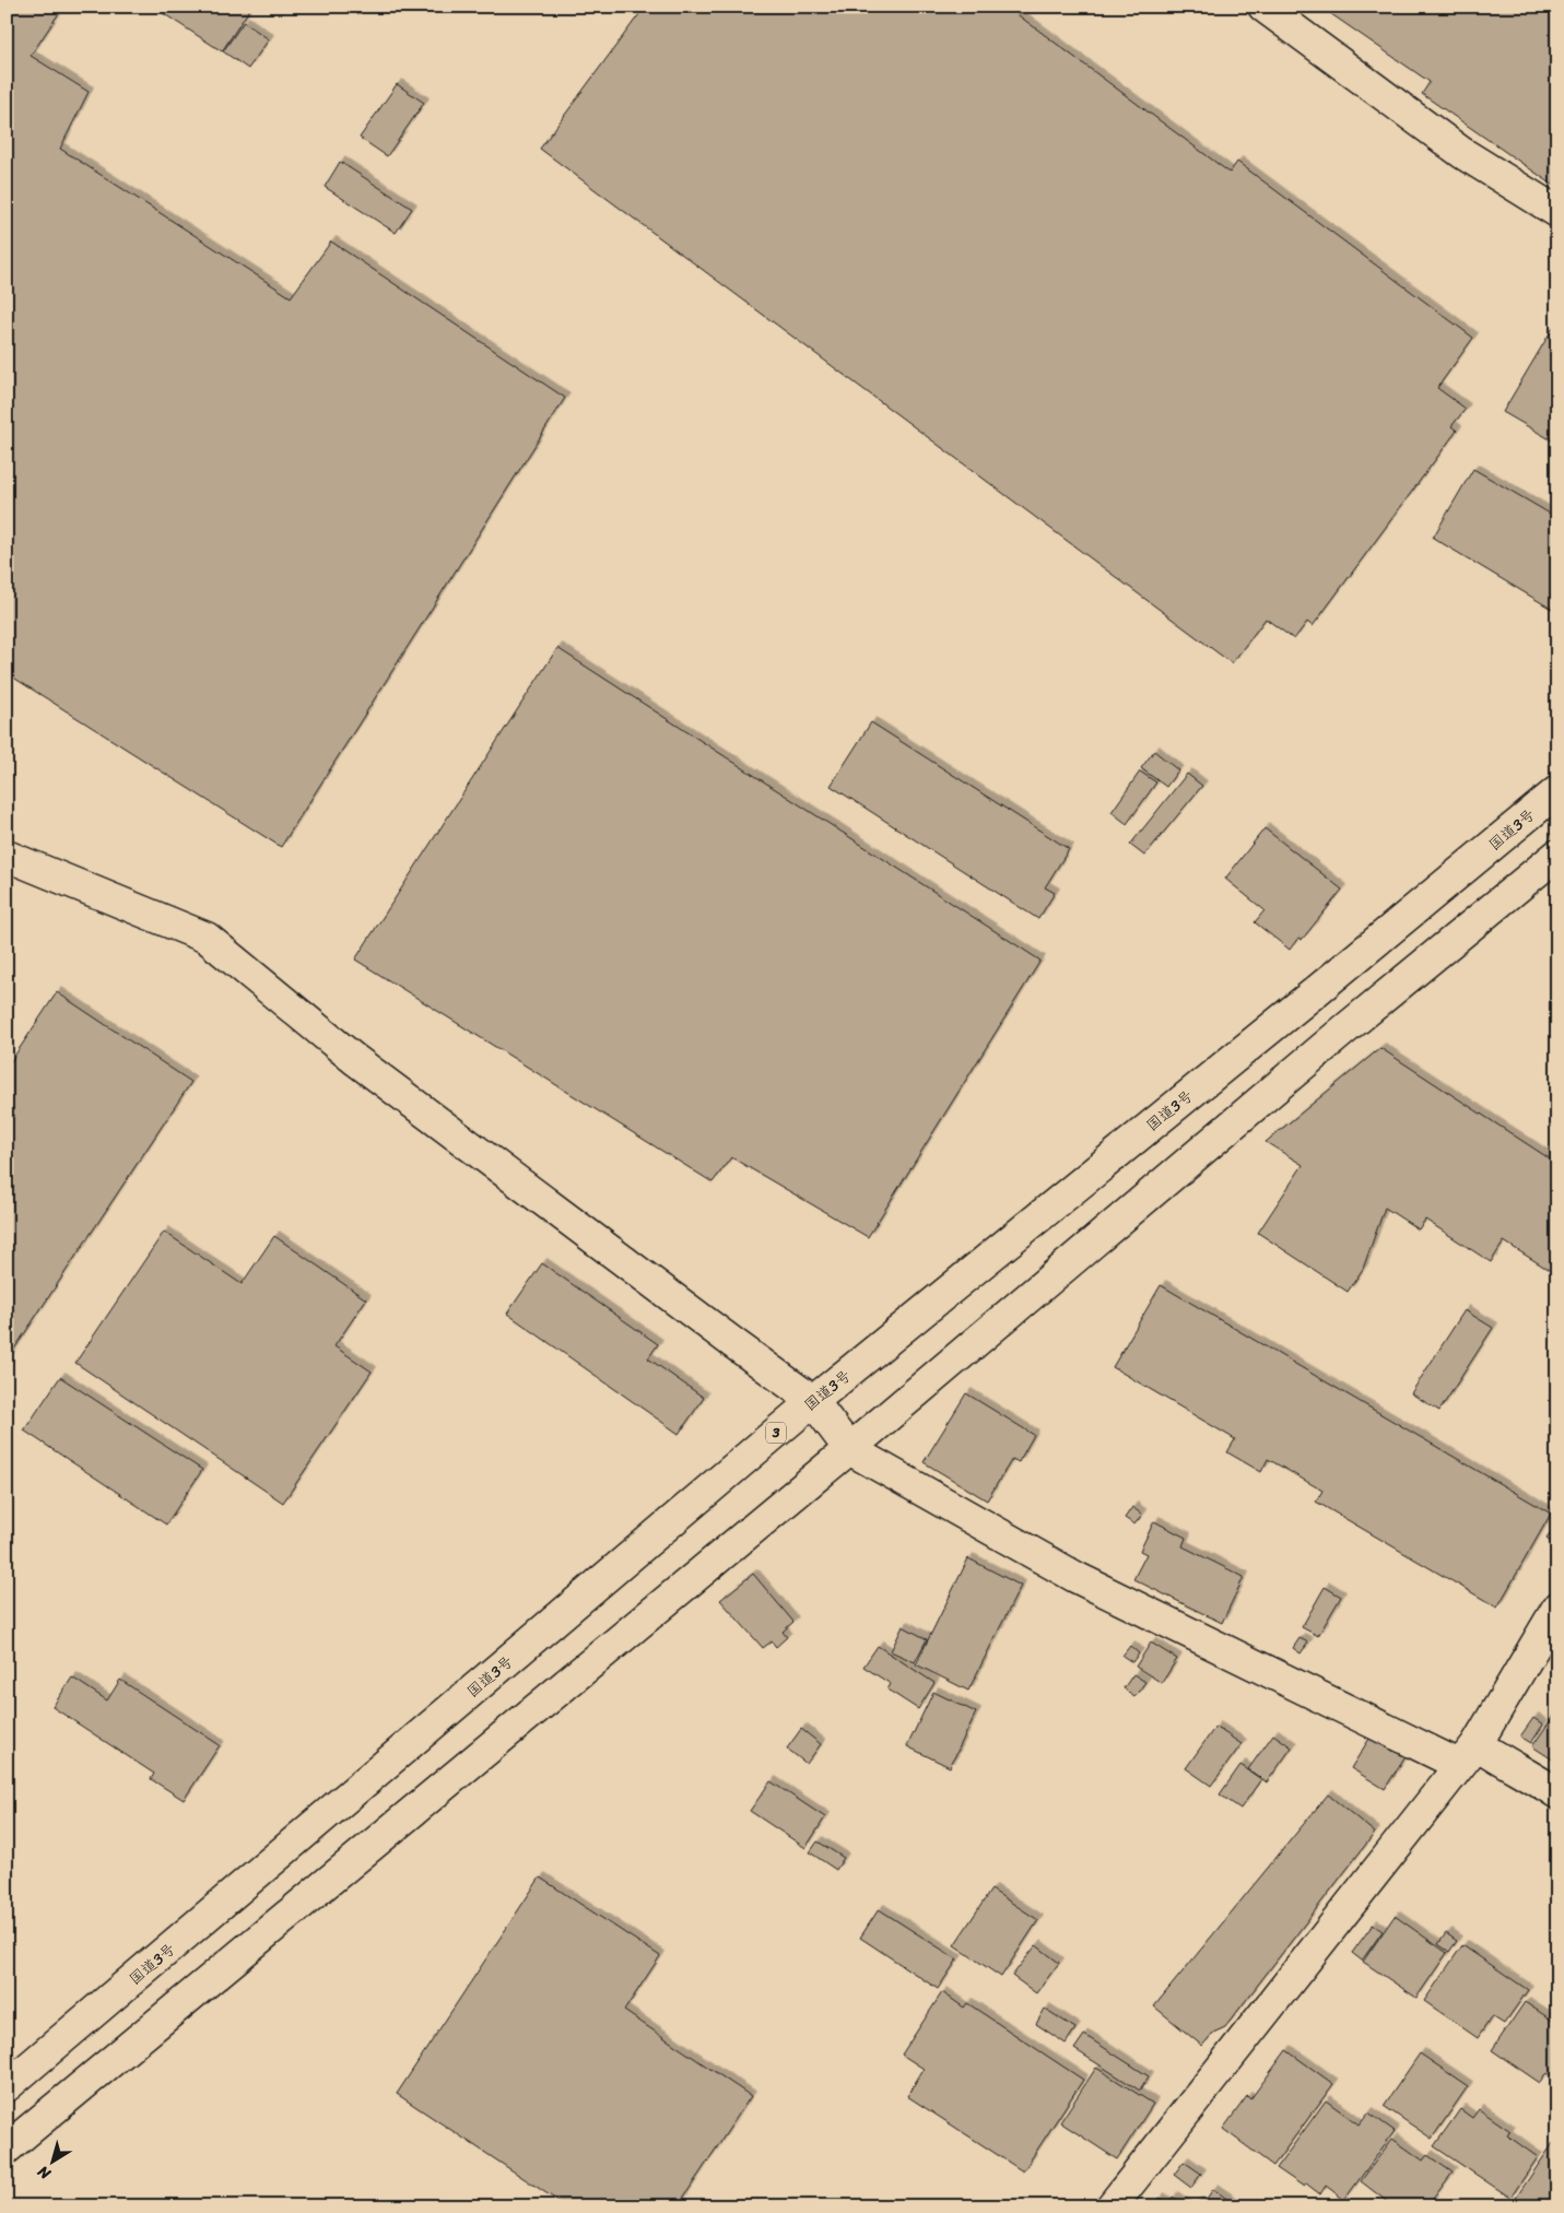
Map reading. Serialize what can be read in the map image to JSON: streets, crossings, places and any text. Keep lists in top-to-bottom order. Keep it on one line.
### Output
{"streets":{"main road":["国道3号","3"]},"north":"bottom left"}
